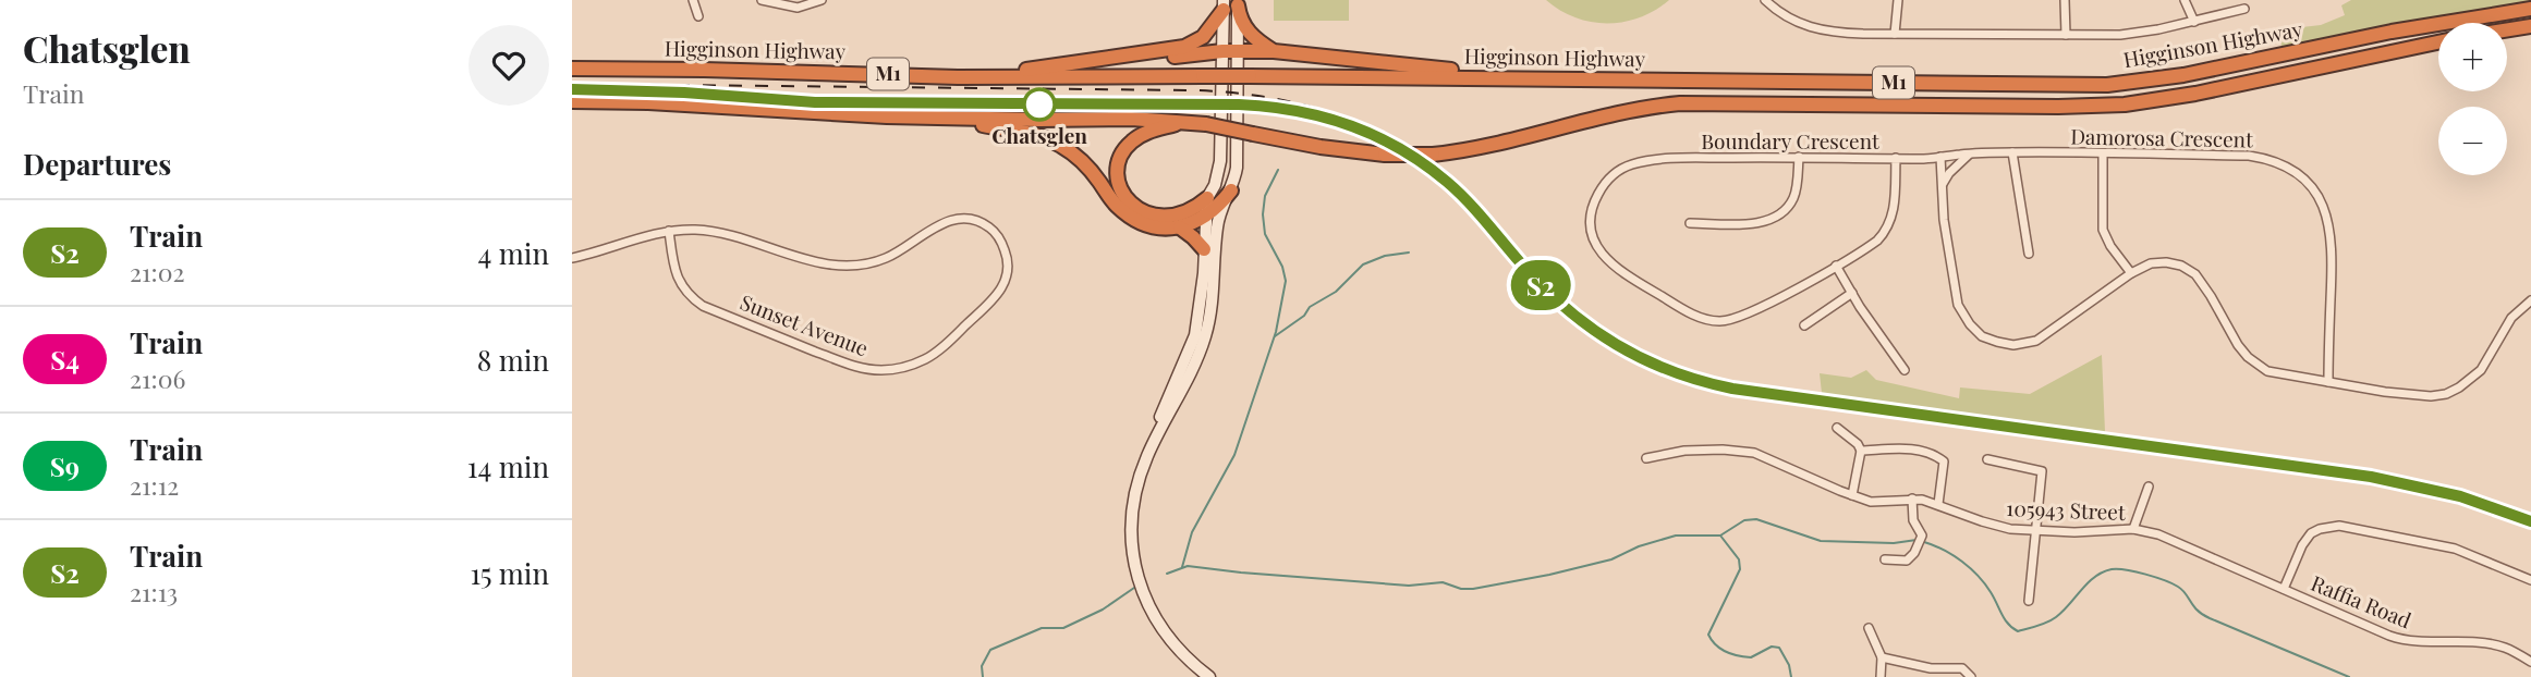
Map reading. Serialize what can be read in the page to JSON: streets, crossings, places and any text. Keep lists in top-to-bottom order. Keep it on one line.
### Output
{"streets":{"highway":["Higginson Highway","M1"],"street":["Damorosa Crescent","Boundary Crescent","Sunset Avenue","105943 Street","Raffia Road"]},"crossings":[["Damorosa Crescent","Boundary Crescent"],["105943 Street","Raffia Road"]],"places":["Chatsglen"],"page":{"heading":[["Chatsglen","Train"],"Departures"],"on_map":"S2","map_buttons":["+","−"],"list":[{"mark":"S2","name":"Train","note":"21:02","value":"4 min"},{"mark":"S4","name":"Train","note":"21:06","value":"8 min"},{"mark":"S9","name":"Train","note":"21:12","value":"14 min"},{"mark":"S2","name":"Train","note":"21:13","value":"15 min"}]}}
